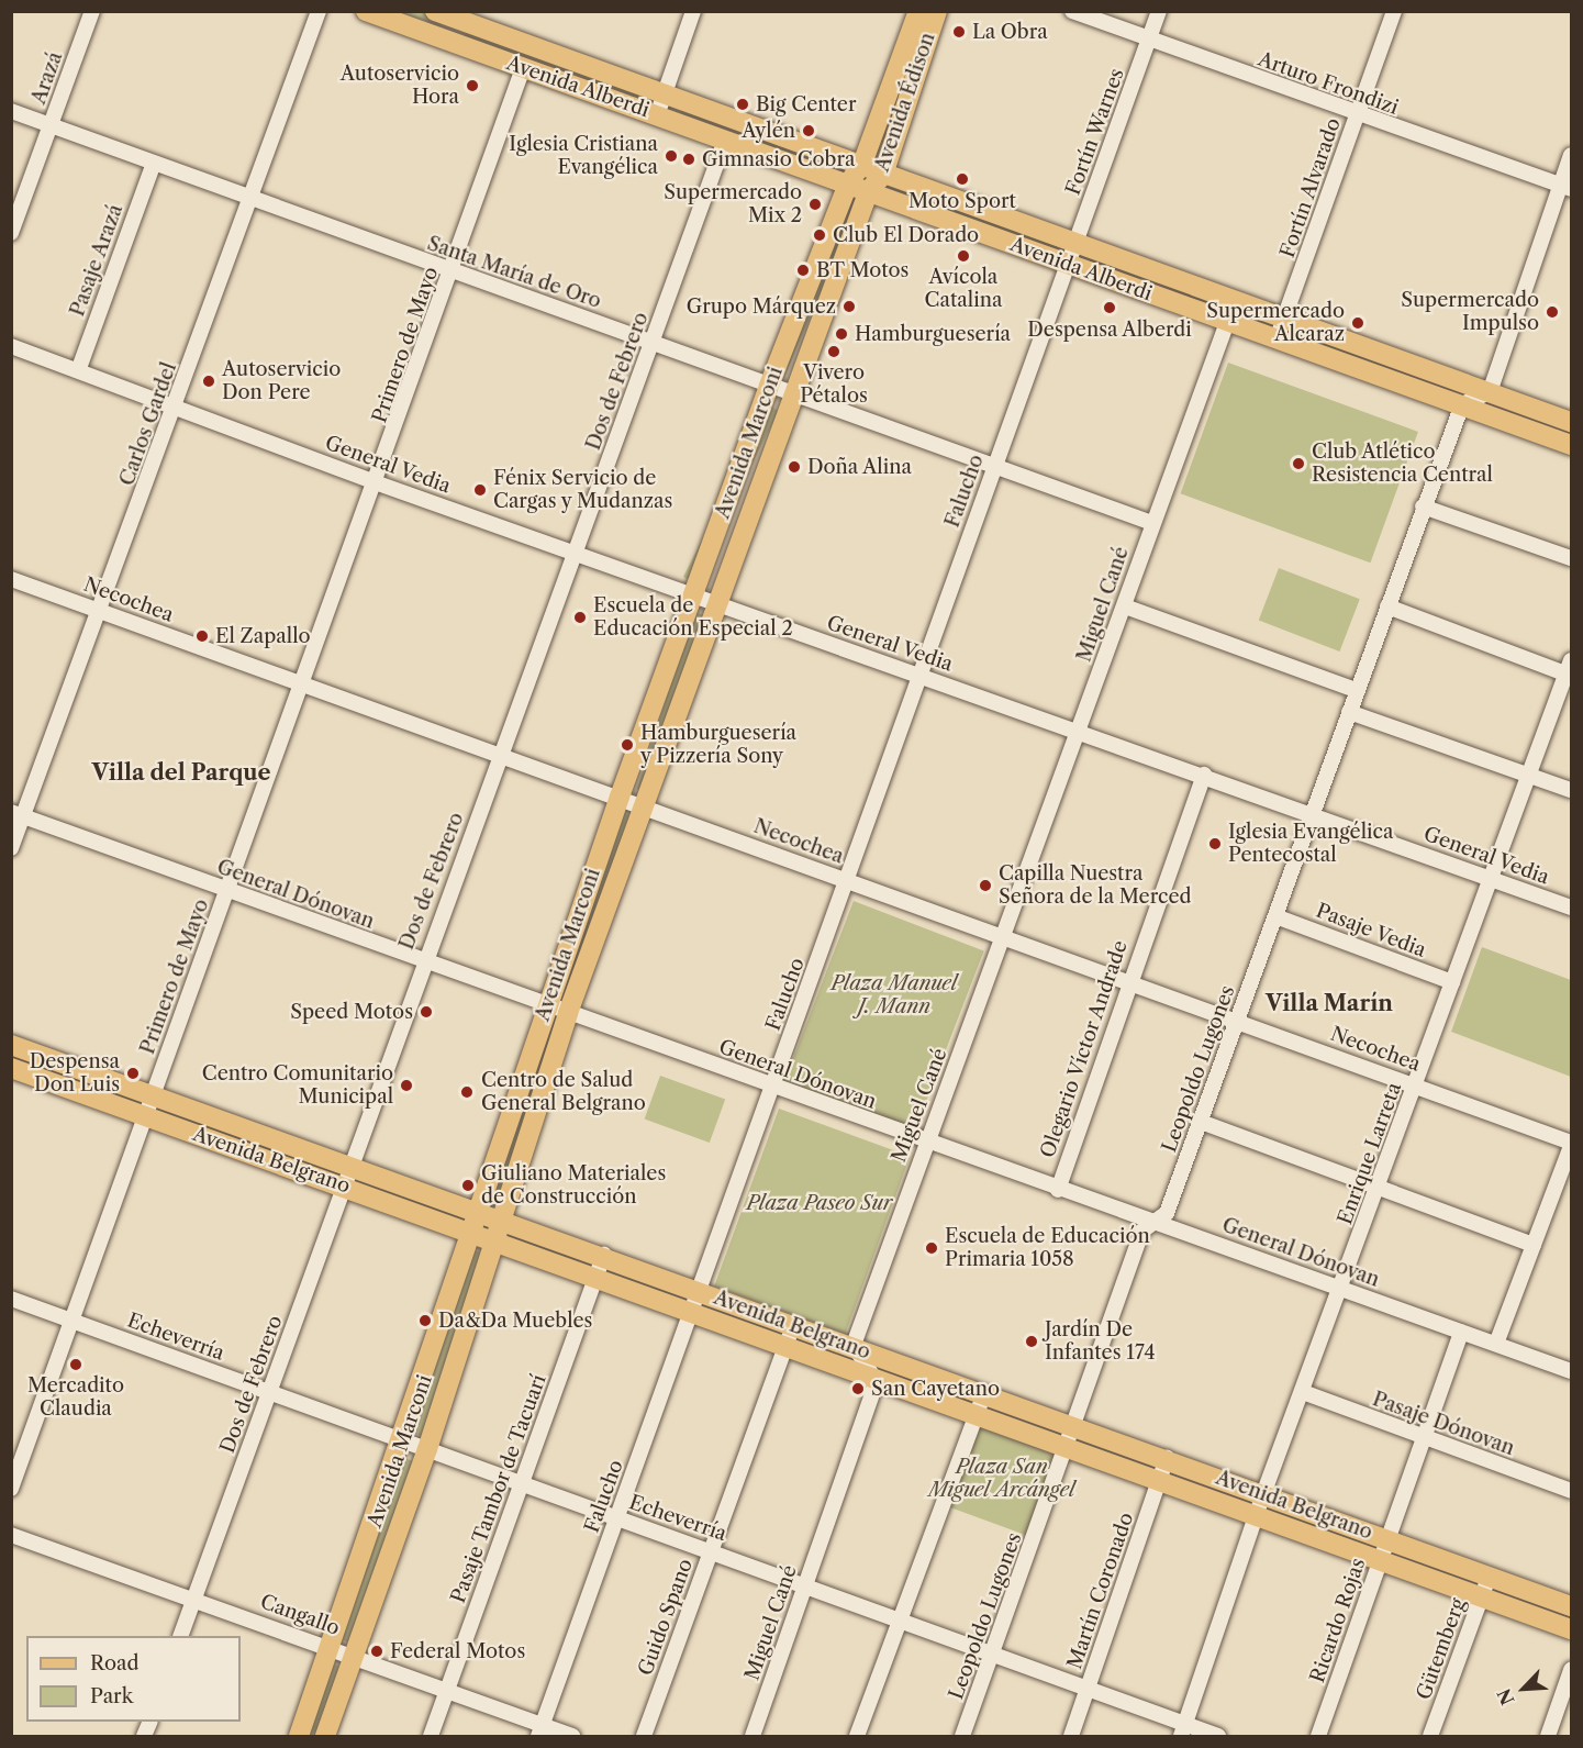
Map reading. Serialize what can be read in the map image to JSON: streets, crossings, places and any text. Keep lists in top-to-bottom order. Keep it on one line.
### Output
{"streets":{"main road":["Avenida Alberdi","Avenida Édison","Avenida Marconi","Avenida Belgrano"],"street":["Arazá","Arturo Frondizi","Fortín Warnes","Fortín Alvarado","Pasaje Arazá","Santa María de Oro","Primero de Mayo","Dos de Febrero","Carlos Gardel","General Vedia","Falucho","Necochea","Miguel Cané","General Dónovan","Pasaje Vedia","Olegario Víctor Andrade","Leopoldo Lugones","Enrique Larreta","Echeverría","Pasaje Dónovan","Pasaje Tambor de Tacuarí","Martín Coronado","Cangallo","Guido Spano","Ricardo Rojas","Gütemberg"]},"crossings":[["Arazá","Santa María de Oro"],["Arturo Frondizi","Fortín Warnes"],["Arturo Frondizi","Fortín Alvarado"],["Avenida Alberdi","Avenida Édison"],["Avenida Alberdi","Fortín Warnes"],["Avenida Alberdi","Fortín Alvarado"],["Avenida Alberdi","Primero de Mayo"],["Avenida Alberdi","Dos de Febrero"],["Avenida Alberdi","Avenida Marconi"],["Avenida Alberdi","Falucho"],["Avenida Alberdi","Miguel Cané"],["Avenida Alberdi","Leopoldo Lugones"],["Avenida Édison","Avenida Marconi"],["Fortín Warnes","Falucho"],["Pasaje Arazá","Santa María de Oro"],["Pasaje Arazá","General Vedia"],["Santa María de Oro","Primero de Mayo"],["Santa María de Oro","Dos de Febrero"],["Santa María de Oro","Carlos Gardel"],["Santa María de Oro","Avenida Marconi"],["Santa María de Oro","Falucho"],["Santa María de Oro","Miguel Cané"],["Primero de Mayo","General Vedia"],["Primero de Mayo","Necochea"],["Primero de Mayo","General Dónovan"],["Primero de Mayo","Avenida Belgrano"],["Primero de Mayo","Echeverría"],["Dos de Febrero","General Vedia"],["Dos de Febrero","Necochea"],["Dos de Febrero","General Dónovan"],["Dos de Febrero","Avenida Belgrano"],["Dos de Febrero","Echeverría"],["Dos de Febrero","Cangallo"],["Carlos Gardel","General Vedia"],["Carlos Gardel","Necochea"],["Carlos Gardel","General Dónovan"],["Avenida Marconi","General Vedia"],["Avenida Marconi","Necochea"],["Avenida Marconi","General Dónovan"],["Avenida Marconi","Avenida Belgrano"],["Avenida Marconi","Echeverría"],["Avenida Marconi","Cangallo"],["General Vedia","Falucho"],["General Vedia","Miguel Cané"],["General Vedia","Olegario Víctor Andrade"],["General Vedia","Leopoldo Lugones"],["General Vedia","Enrique Larreta"],["Falucho","Necochea"],["Falucho","General Dónovan"],["Falucho","Avenida Belgrano"],["Falucho","Echeverría"],["Falucho","Cangallo"],["Necochea","Miguel Cané"],["Necochea","Olegario Víctor Andrade"],["Necochea","Leopoldo Lugones"],["Necochea","Enrique Larreta"],["Miguel Cané","General Dónovan"],["Miguel Cané","Avenida Belgrano"],["Miguel Cané","Echeverría"],["General Dónovan","Olegario Víctor Andrade"],["General Dónovan","Leopoldo Lugones"],["General Dónovan","Enrique Larreta"],["General Dónovan","Ricardo Rojas"],["Pasaje Vedia","Leopoldo Lugones"],["Pasaje Vedia","Enrique Larreta"],["Leopoldo Lugones","Avenida Belgrano"],["Leopoldo Lugones","Echeverría"],["Enrique Larreta","Avenida Belgrano"],["Enrique Larreta","Echeverría"],["Enrique Larreta","Pasaje Dónovan"],["Avenida Belgrano","Pasaje Tambor de Tacuarí"],["Avenida Belgrano","Martín Coronado"],["Avenida Belgrano","Guido Spano"],["Avenida Belgrano","Ricardo Rojas"],["Avenida Belgrano","Gütemberg"],["Echeverría","Pasaje Tambor de Tacuarí"],["Echeverría","Martín Coronado"],["Echeverría","Guido Spano"],["Pasaje Dónovan","Ricardo Rojas"],["Pasaje Tambor de Tacuarí","Cangallo"]],"districts":["Villa del Parque","Villa Marín"],"parks":["Plaza Manuel J. Mann","Plaza Paseo Sur","Plaza San Miguel Arcángel"],"places":["La Obra","Autoservicio Hora","Big Center","Aylén","Iglesia Cristiana Evangélica","Gimnasio Cobra","Moto Sport","Supermercado Mix 2","Club El Dorado","Avícola Catalina","BT Motos","Grupo Márquez","Despensa Alberdi","Supermercado Impulso","Supermercado Alcaraz","Hamburguesería","Vivero Pétalos","Autoservicio Don Pere","Club Atlético Resistencia Central","Doña Alina","Fénix Servicio de Cargas y Mudanzas","Escuela de Educación Especial 2","El Zapallo","Hamburguesería y Pizzería Sony","Iglesia Evangélica Pentecostal","Capilla Nuestra Señora de la Merced","Speed Motos","Despensa Don Luis","Centro Comunitario Municipal","Centro de Salud General Belgrano","Giuliano Materiales de Construcción","Escuela de Educación Primaria 1058","Da&Da Muebles","Jardín De Infantes 174","Mercadito Claudia","San Cayetano","Federal Motos"],"legend":["Road","Park"],"north":"bottom left"}
